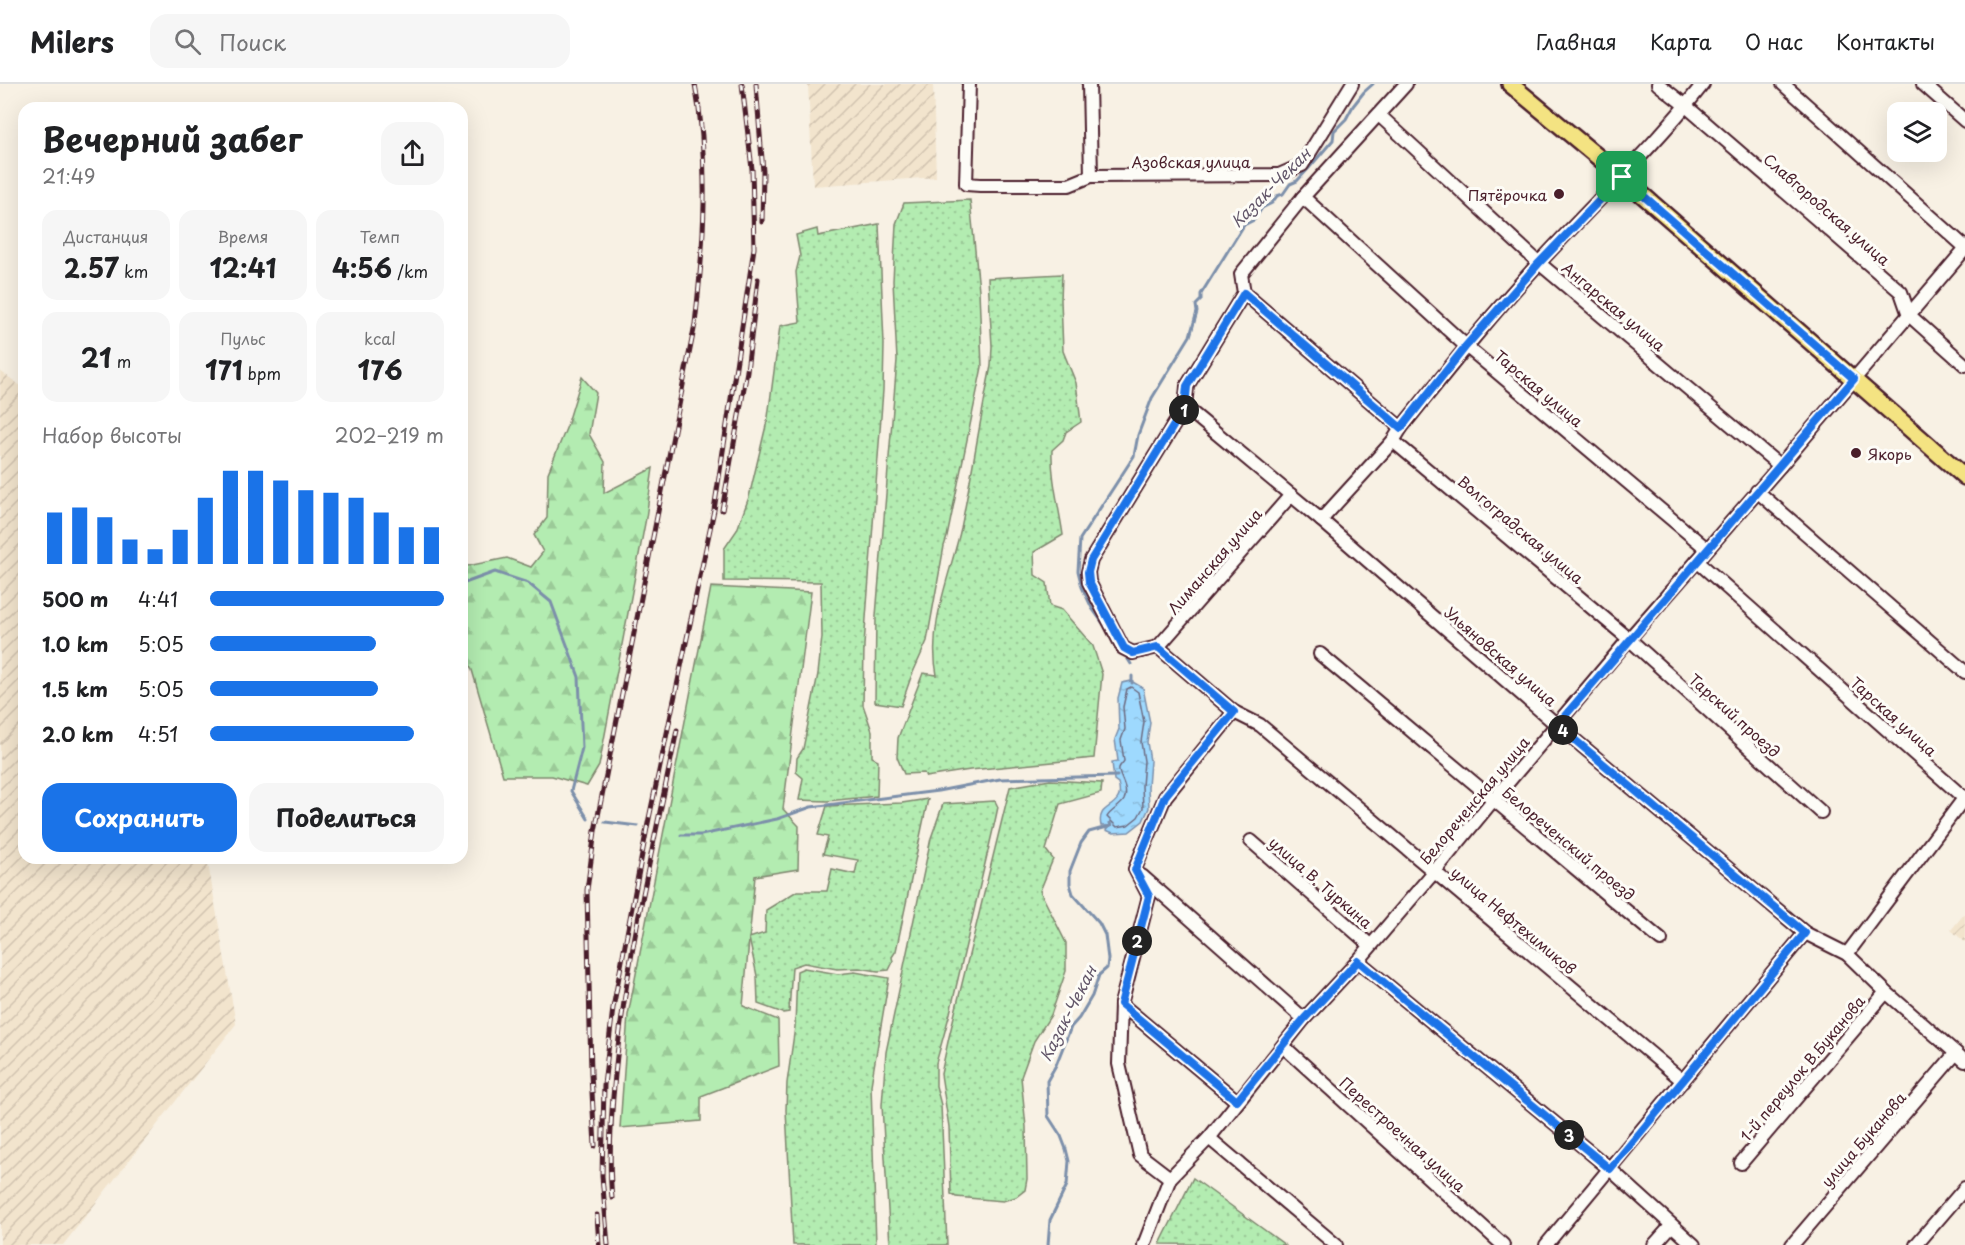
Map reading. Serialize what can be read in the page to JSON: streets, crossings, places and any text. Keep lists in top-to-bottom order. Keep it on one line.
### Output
{"streets":{"street":["Азовская улица","Славгородская улица","Ангарская улица","Тарская улица","Волгоградская улица","Лиманская улица","Ульяновская улица","Тарский проезд","Белореченская улица","Белореченский проезд","улица В. Туркина","улица Нефтехимиков","1-й переулок В.Буканова","Перестроечная улица","улица Буканова"]},"crossings":[["Славгородская улица","Белореченская улица"],["Ангарская улица","Белореченская улица"],["Тарская улица","Белореченская улица"],["Волгоградская улица","Тарский проезд"],["Волгоградская улица","Белореченская улица"],["Лиманская улица","Ульяновская улица"],["Лиманская улица","улица Нефтехимиков"],["Ульяновская улица","Белореченская улица"],["Ульяновская улица","1-й переулок В.Буканова"],["Ульяновская улица","улица Буканова"],["Тарский проезд","Белореченская улица"],["Белореченская улица","Белореченский проезд"],["Белореченская улица","улица В. Туркина"],["Белореченская улица","улица Нефтехимиков"],["Белореченская улица","Перестроечная улица"]],"water":["Казак-Чекан"],"places":["Пятёрочка","Якорь"],"page":{"header":"Milers","search":"Поиск","nav":["Главная","Карта","О нас","Контакты"],"heading":["Вечерний забег","21:49"],"stats":[["Дистанция","2.57 km"],["Время","12:41"],["Темп","4:56 /km"],["21 m"],["Пульс","171 bpm"],["kcal","176"]],"pins":["1","4","2","3"],"chart":["Набор высоты","202–219 m"],"list":[{"name":"500 m","note":"4:41"},{"name":"1.0 km","note":"5:05"},{"name":"1.5 km","note":"5:05"},{"name":"2.0 km","note":"4:51"}],"buttons":["Сохранить","Поделиться"]}}
